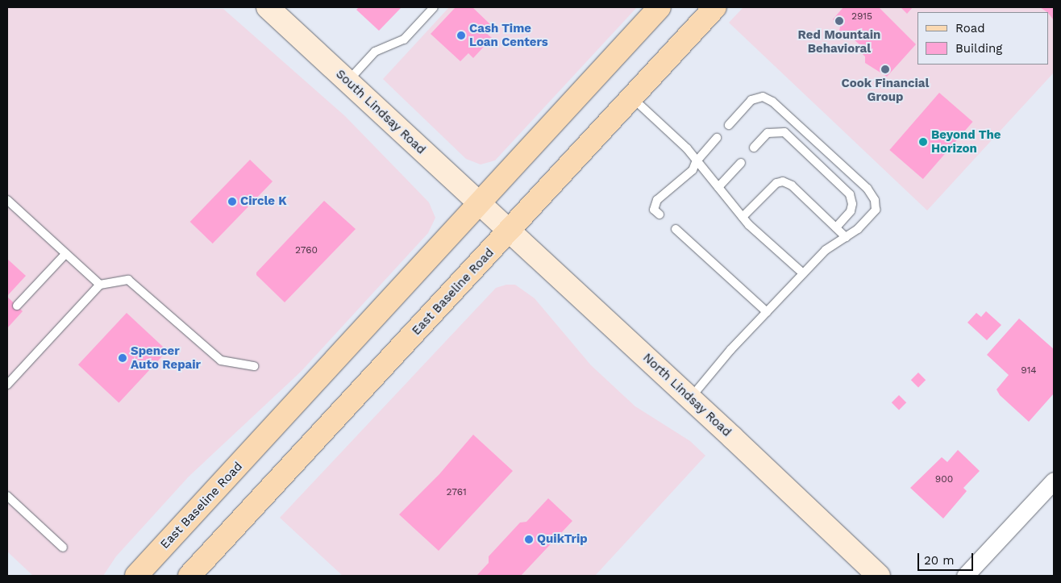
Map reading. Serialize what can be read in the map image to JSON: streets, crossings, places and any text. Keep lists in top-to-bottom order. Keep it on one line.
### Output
{"streets":{"main road":["South Lindsay Road","East Baseline Road","North Lindsay Road"]},"crossings":[["South Lindsay Road","East Baseline Road"],["South Lindsay Road","North Lindsay Road"],["East Baseline Road","North Lindsay Road"]],"places":["Red Mountain Behavioral","Cash Time Loan Centers","Cook Financial Group","Beyond The Horizon","Circle K","Spencer Auto Repair","QuikTrip"],"house_numbers":["2915","2760","914","900","2761"],"legend":["Road","Building"],"scale_bar":"20 m"}
